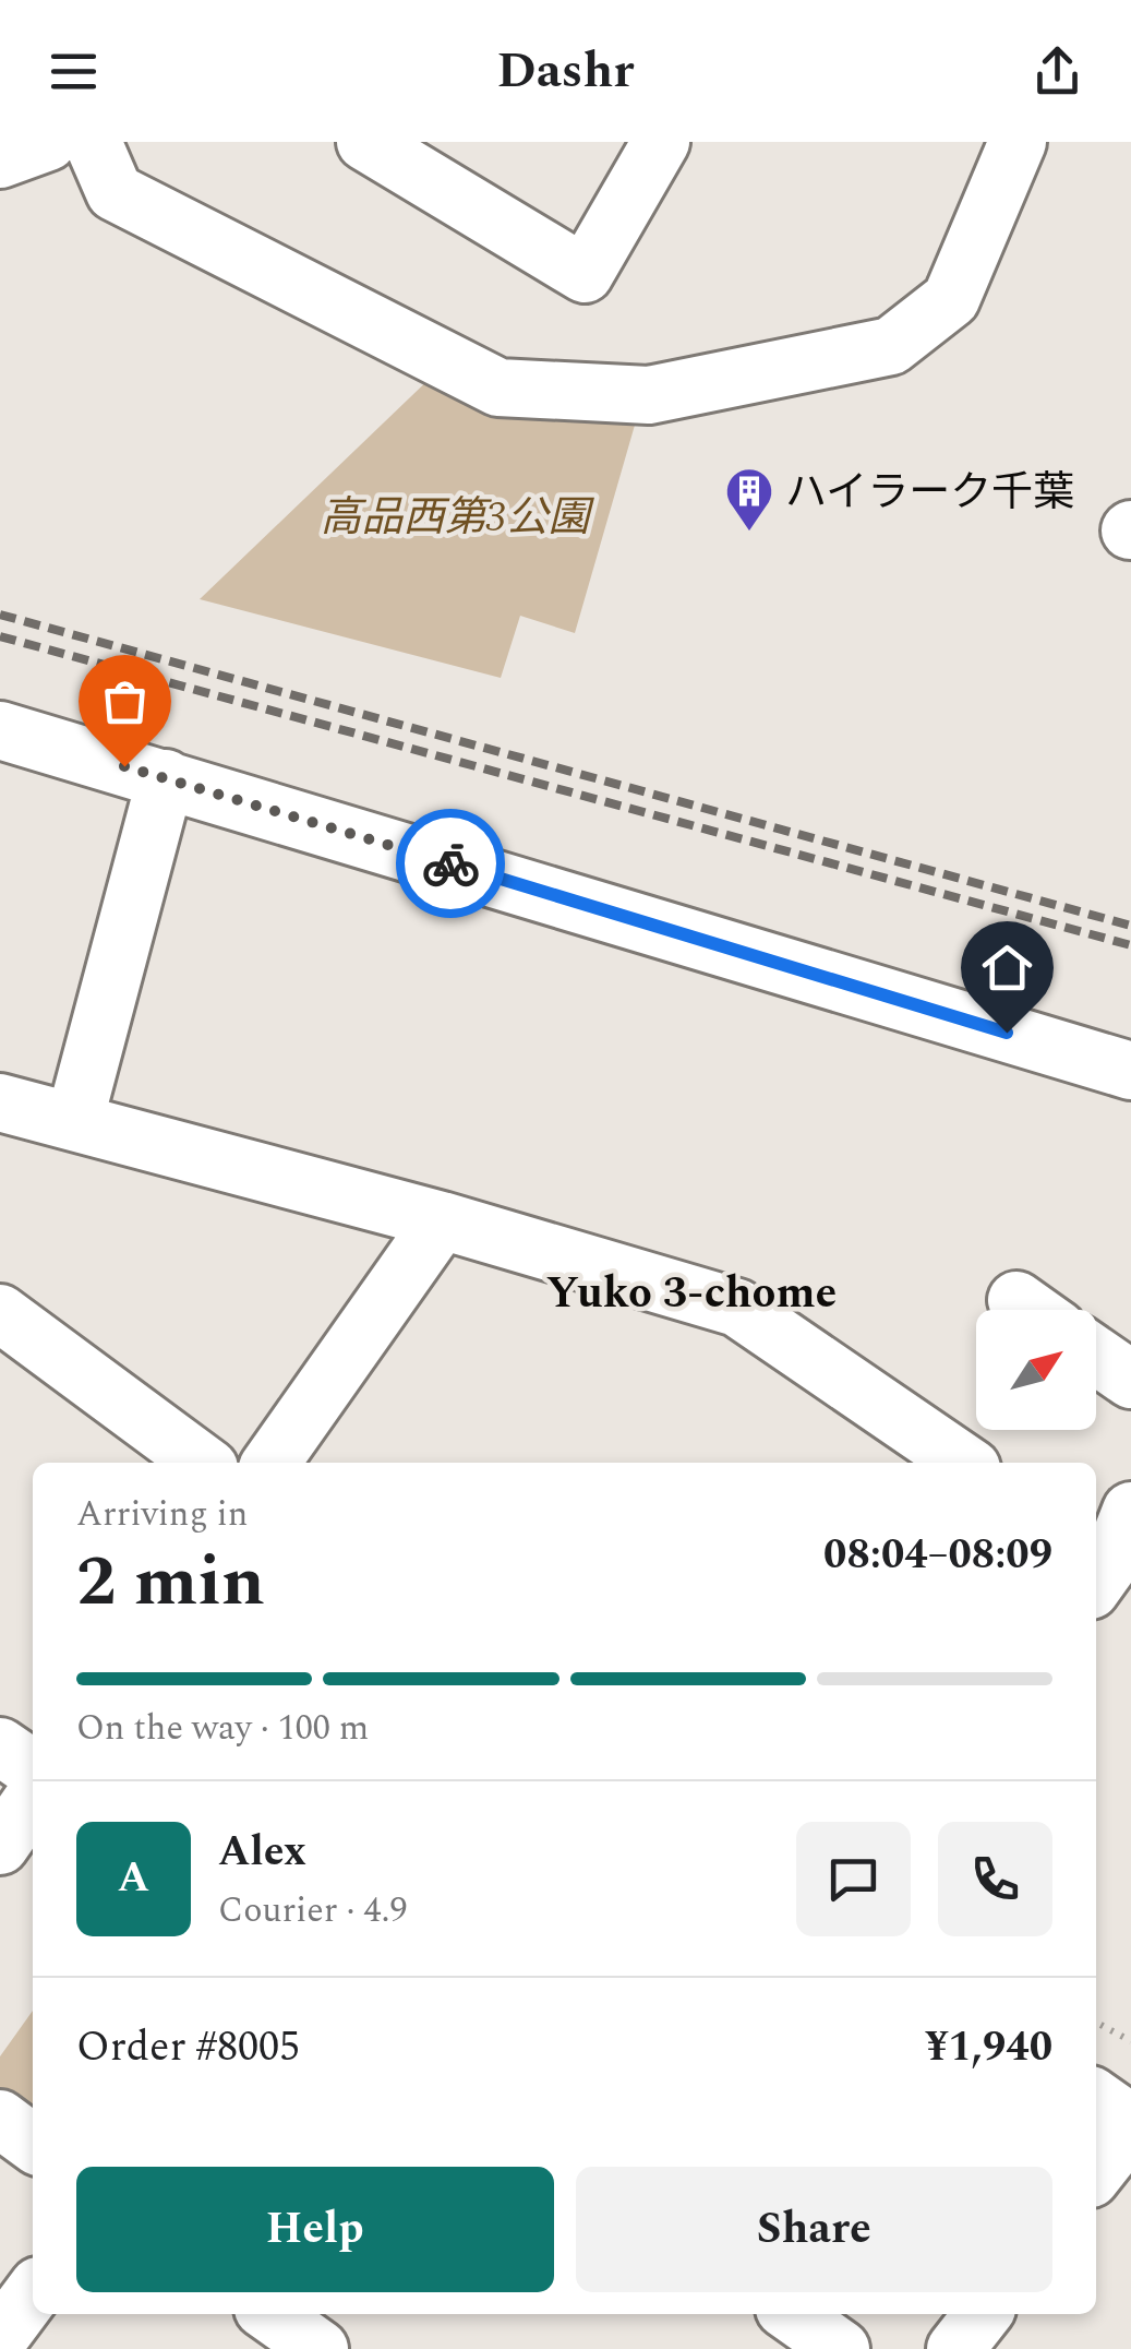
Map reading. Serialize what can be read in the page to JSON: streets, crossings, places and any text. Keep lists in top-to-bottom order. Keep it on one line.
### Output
{"districts":["Yuko 3-chome"],"parks":["高品西第3公園"],"places":{"building":["ハイラーク千葉"]},"north":"top right","page":{"header":"Dashr","heading":["2 min","Arriving in","08:04–08:09"],"panel":["Alex","Courier · 4.9","Order #8005","¥1,940"],"bar":"On the way · 100 m","round":"A","buttons":["Help","Share"]}}
